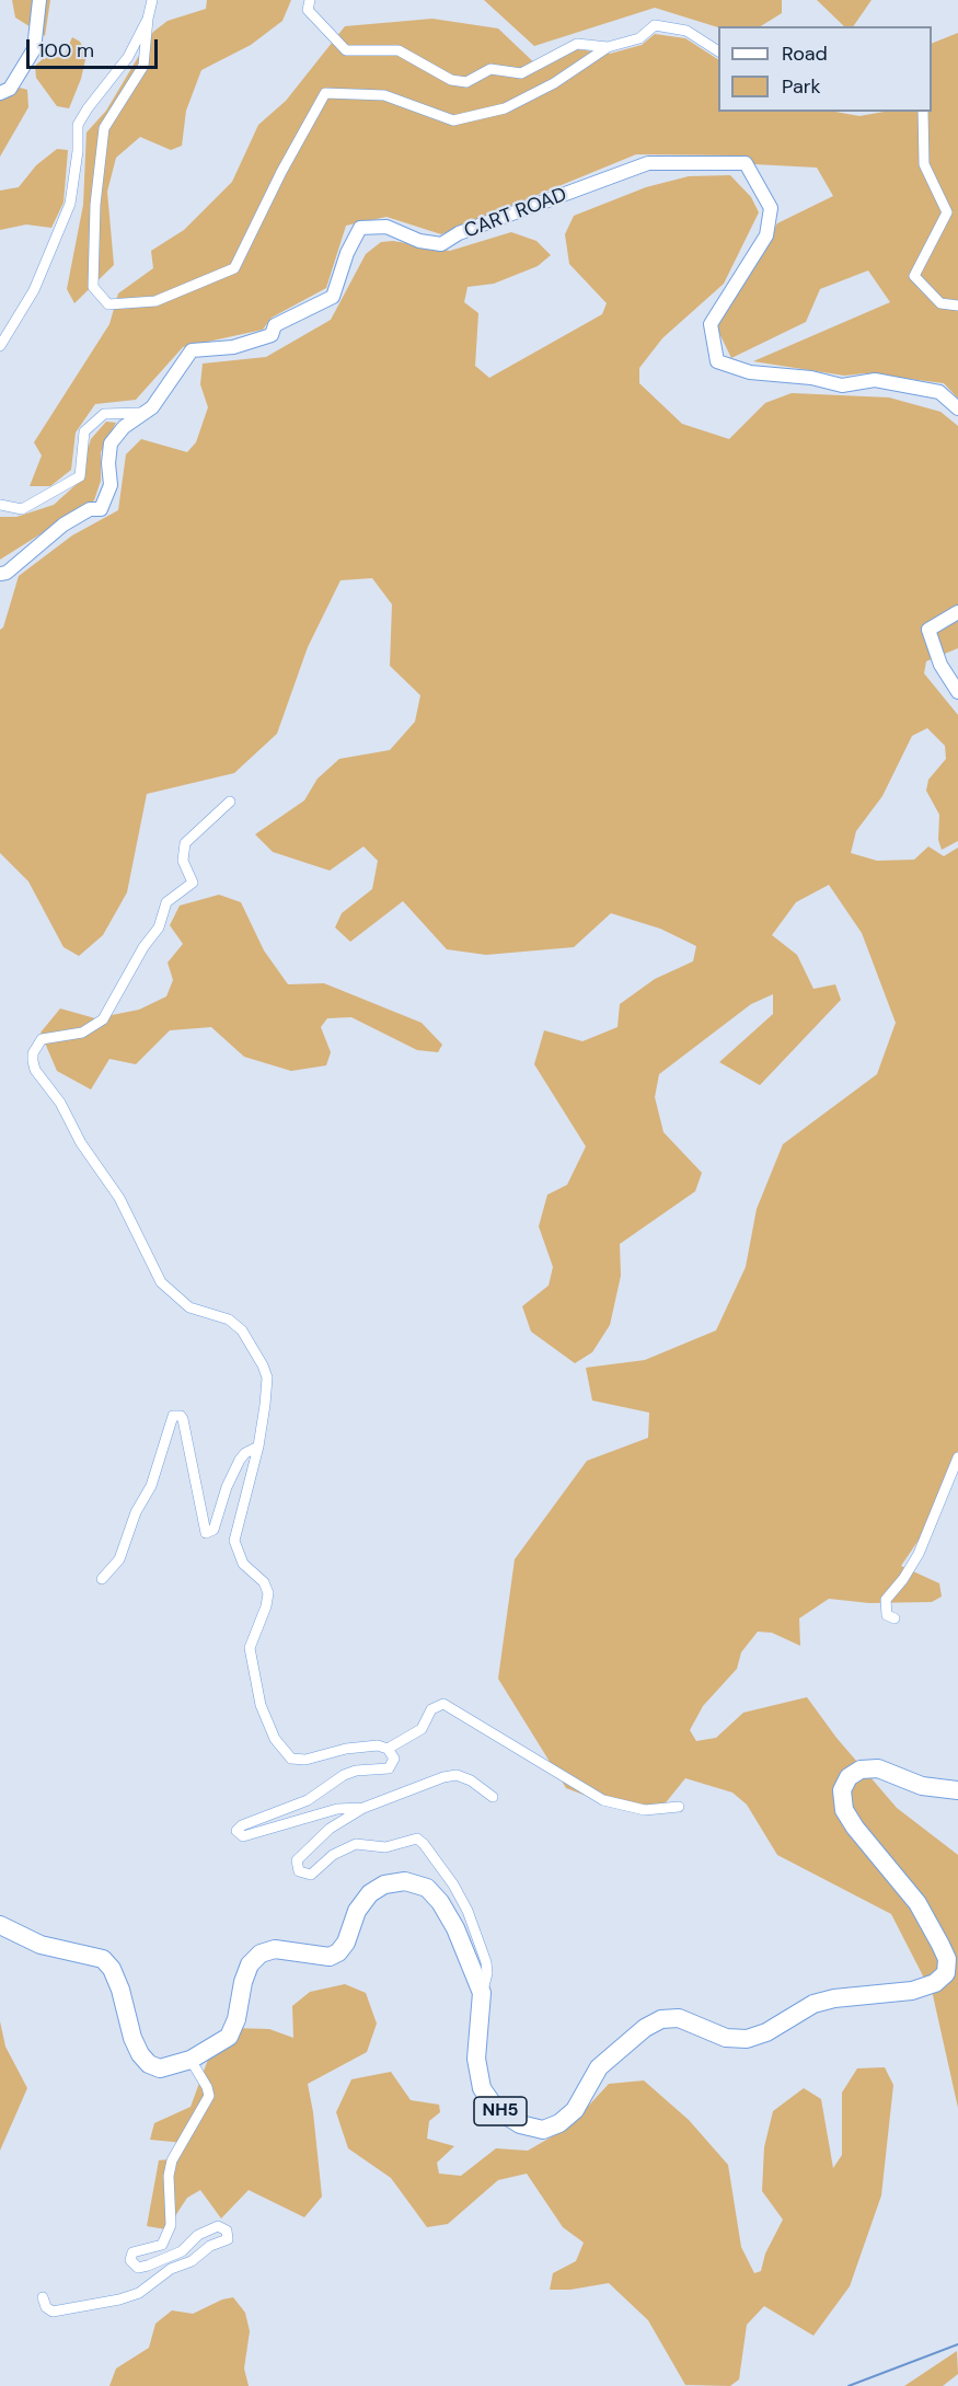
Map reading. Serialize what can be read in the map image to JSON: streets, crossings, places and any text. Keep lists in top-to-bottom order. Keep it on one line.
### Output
{"streets":{"highway":["NH5"],"main road":["CART ROAD"]},"legend":["Road","Park"],"scale_bar":"100 m"}
